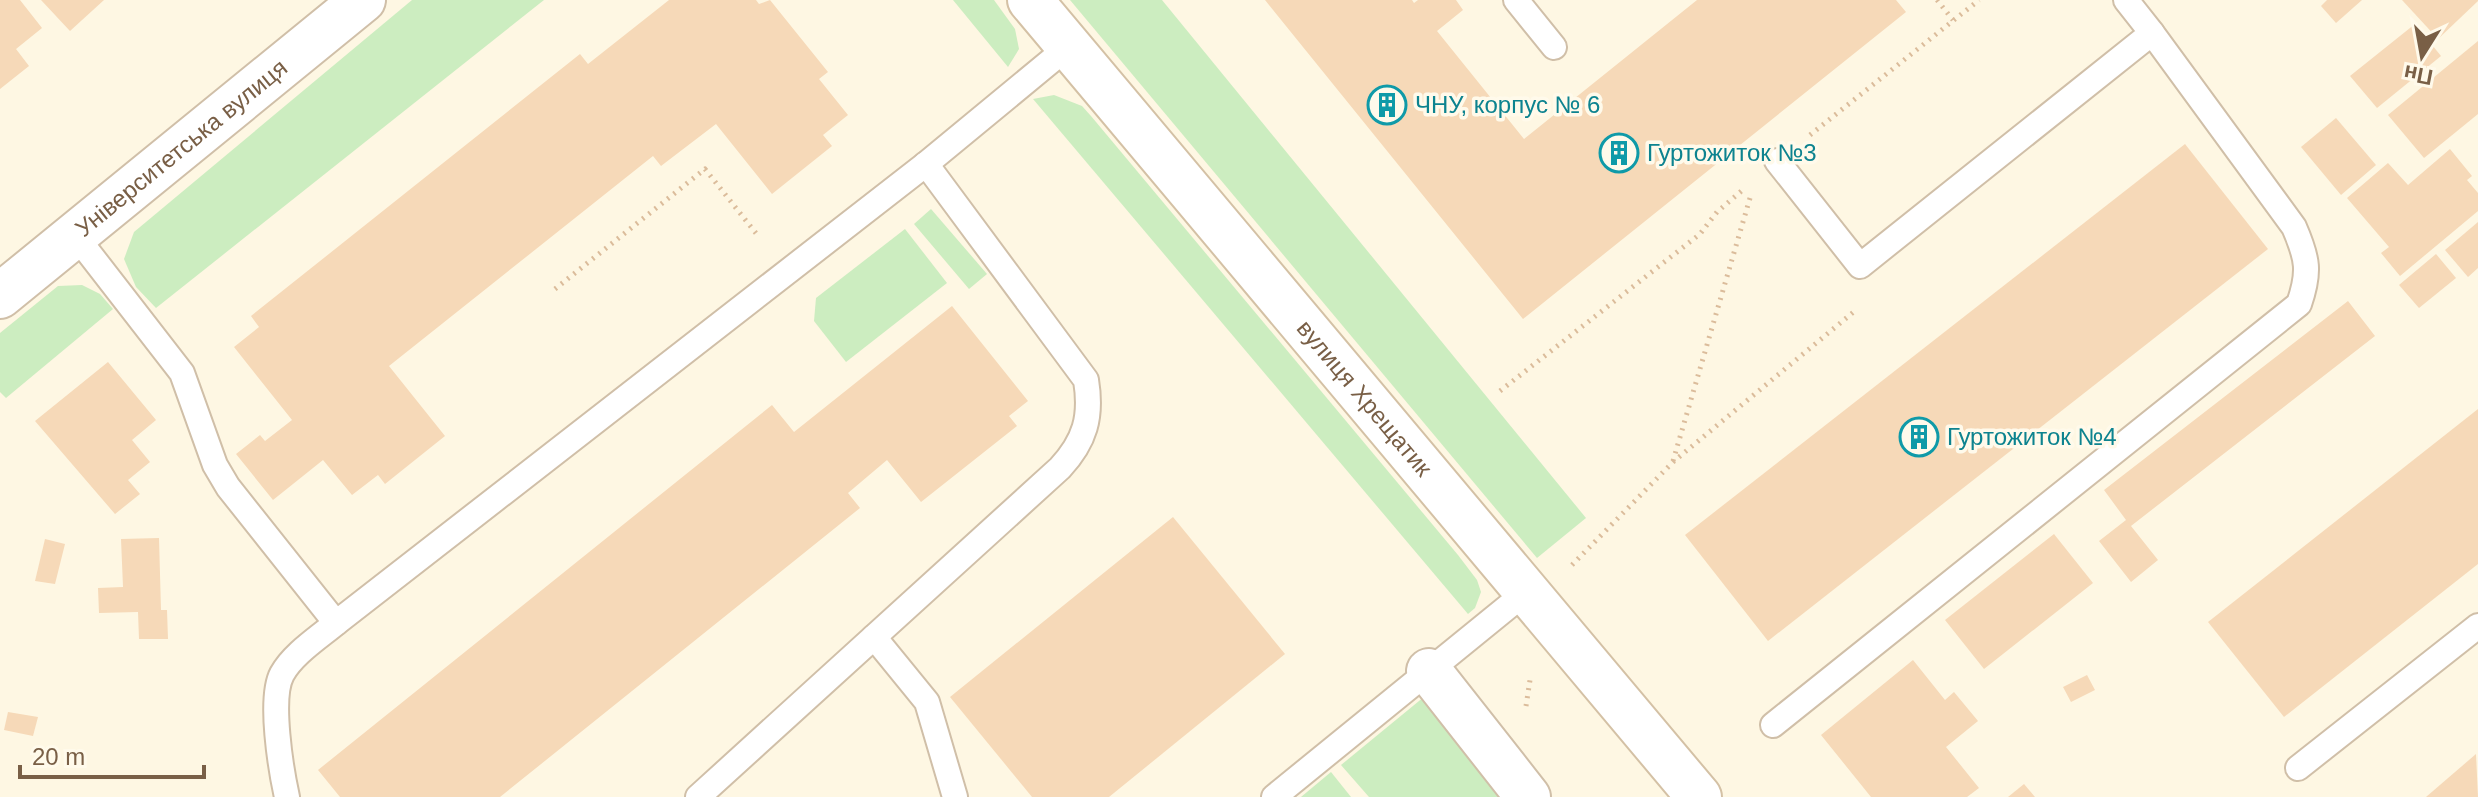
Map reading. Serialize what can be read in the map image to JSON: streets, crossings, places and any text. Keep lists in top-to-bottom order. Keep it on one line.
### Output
{"streets":{"street":["Університетська вулиця","вулиця Хрещатик"]},"places":{"building":["ЧНУ, корпус № 6","Гуртожиток №3","Гуртожиток №4"]},"scale_bar":"20 m","north":"bottom"}
